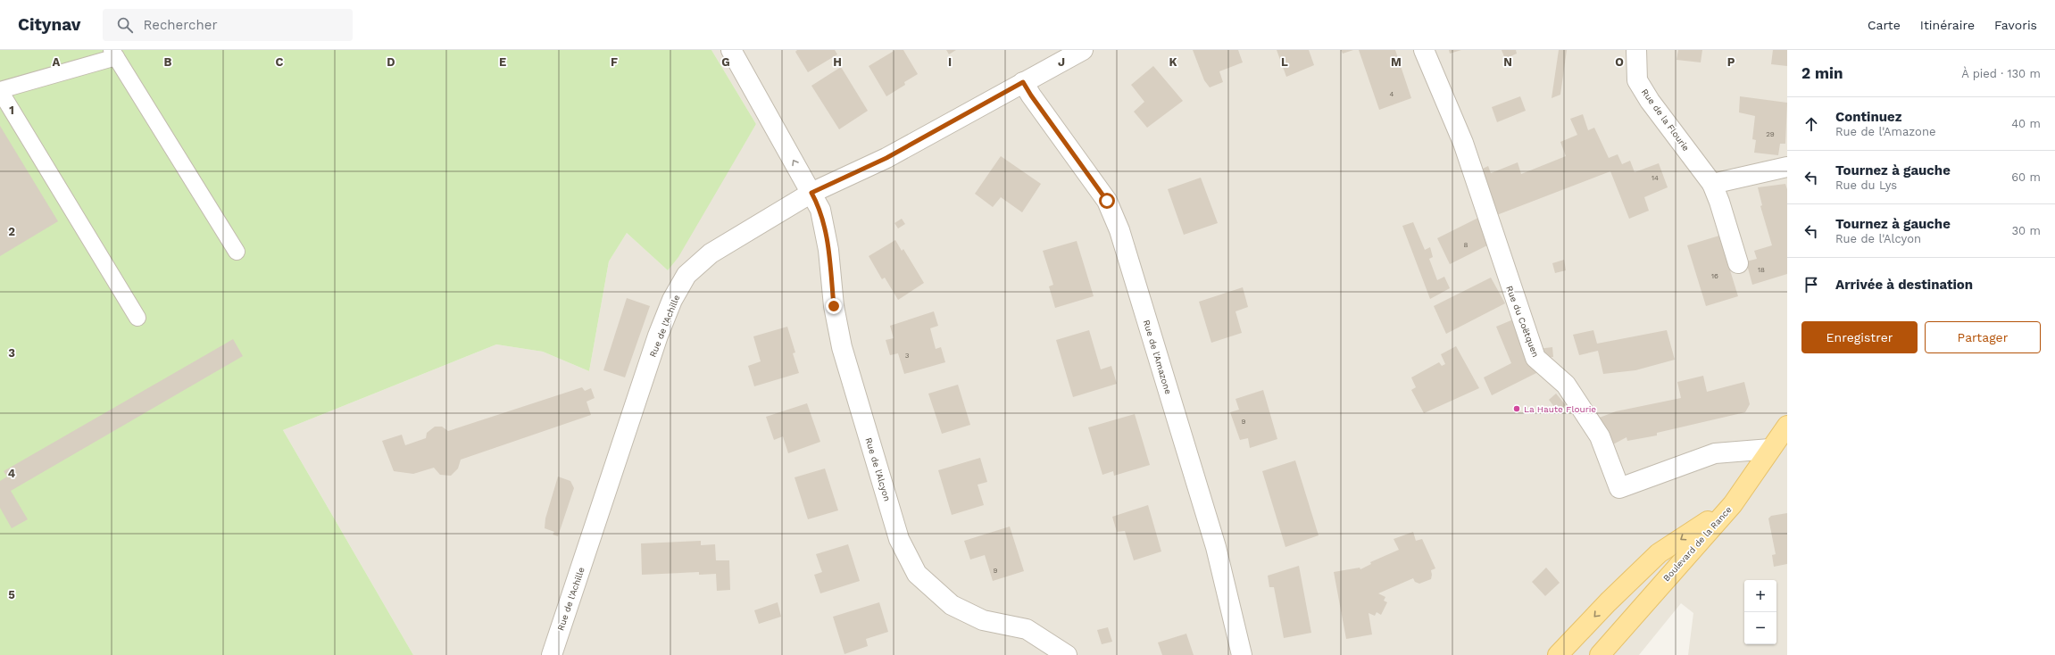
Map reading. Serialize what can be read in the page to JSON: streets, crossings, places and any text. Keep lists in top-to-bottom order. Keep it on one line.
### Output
{"streets":{"main road":["Boulevard de la Rance"],"street":["Rue de la Flourie","Rue du Coëtquen","Rue de l'Achille","Rue de l'Amazone","Rue de l'Alcyon"]},"crossings":[["Rue du Coëtquen","Boulevard de la Rance"],["Rue de l'Achille","Rue de l'Amazone"],["Rue de l'Achille","Rue de l'Alcyon"]],"places":["La Haute Flourie"],"house_numbers":["4","29","14","8","18","16","3","9","9"],"page":{"header":"Citynav","search":"Rechercher","nav":["Carte","Itinéraire","Favoris"],"heading":["2 min","À pied · 130 m"],"list":[["Continuez","Rue de l'Amazone","40 m"],["Tournez à gauche","Rue du Lys","60 m"],["Tournez à gauche","Rue de l'Alcyon","30 m"],"Arrivée à destination"],"buttons":["Enregistrer","Partager"],"map_buttons":["+","−"]},"grid":{"columns":["A","B","C","D","E","F","G","H","I","J","K","L","M","N","O","P"],"rows":["1","2","3","4","5"]}}
